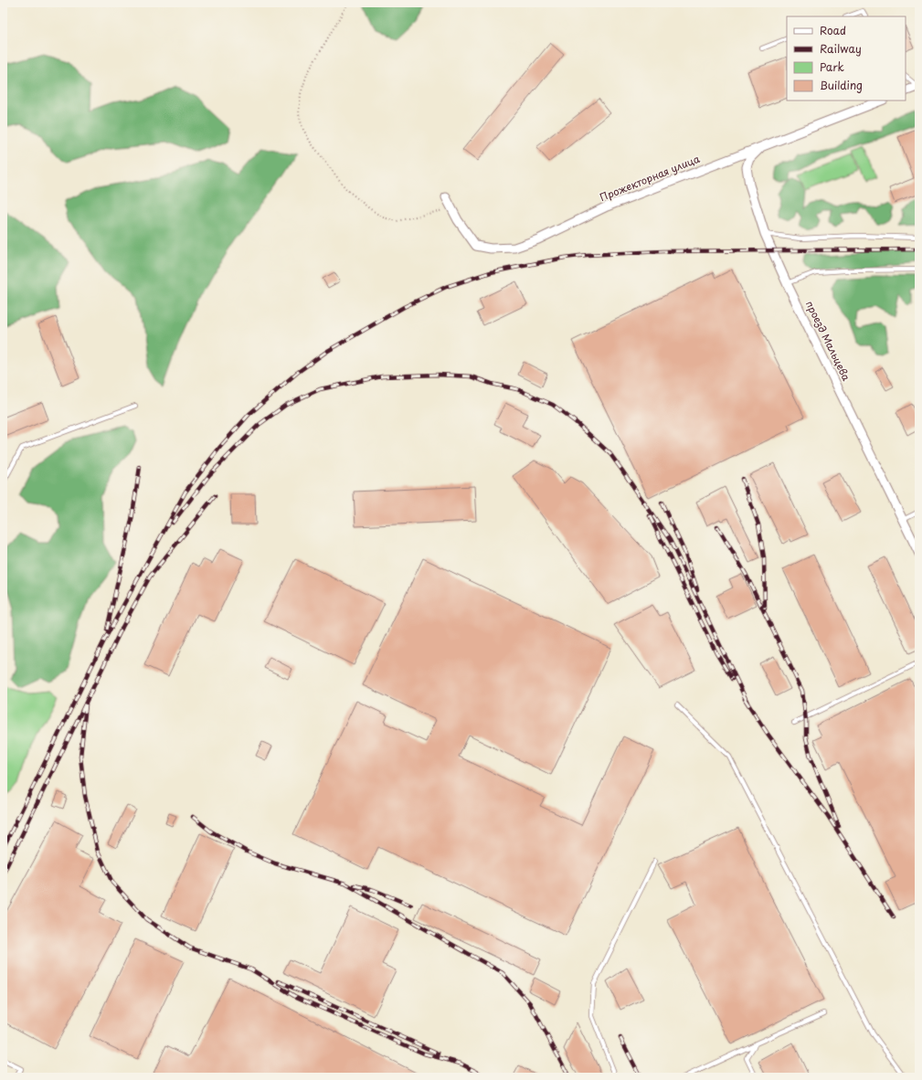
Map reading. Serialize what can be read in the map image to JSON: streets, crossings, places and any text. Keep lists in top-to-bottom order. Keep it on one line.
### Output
{"streets":{"street":["Прожекторная улица","проезд Мальцева"]},"crossings":[["Прожекторная улица","проезд Мальцева"]],"legend":["Road","Railway","Park","Building"]}
